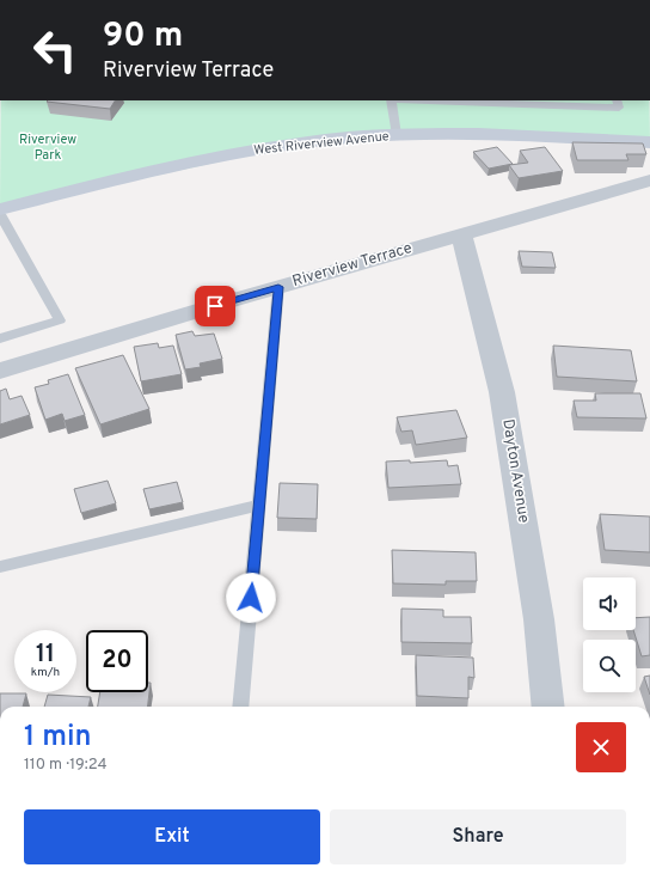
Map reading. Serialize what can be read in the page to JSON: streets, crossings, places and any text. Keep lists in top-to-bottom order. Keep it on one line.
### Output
{"streets":{"street":["West Riverview Avenue","Riverview Terrace","Dayton Avenue"]},"crossings":[["Riverview Terrace","Dayton Avenue"]],"parks":["Riverview Park"],"page":{"turn":["90 m","Riverview Terrace"],"speed":"11 km/h","limit":"20","heading":["1 min","110 m · 19:24"],"buttons":["Exit","Share"]}}
